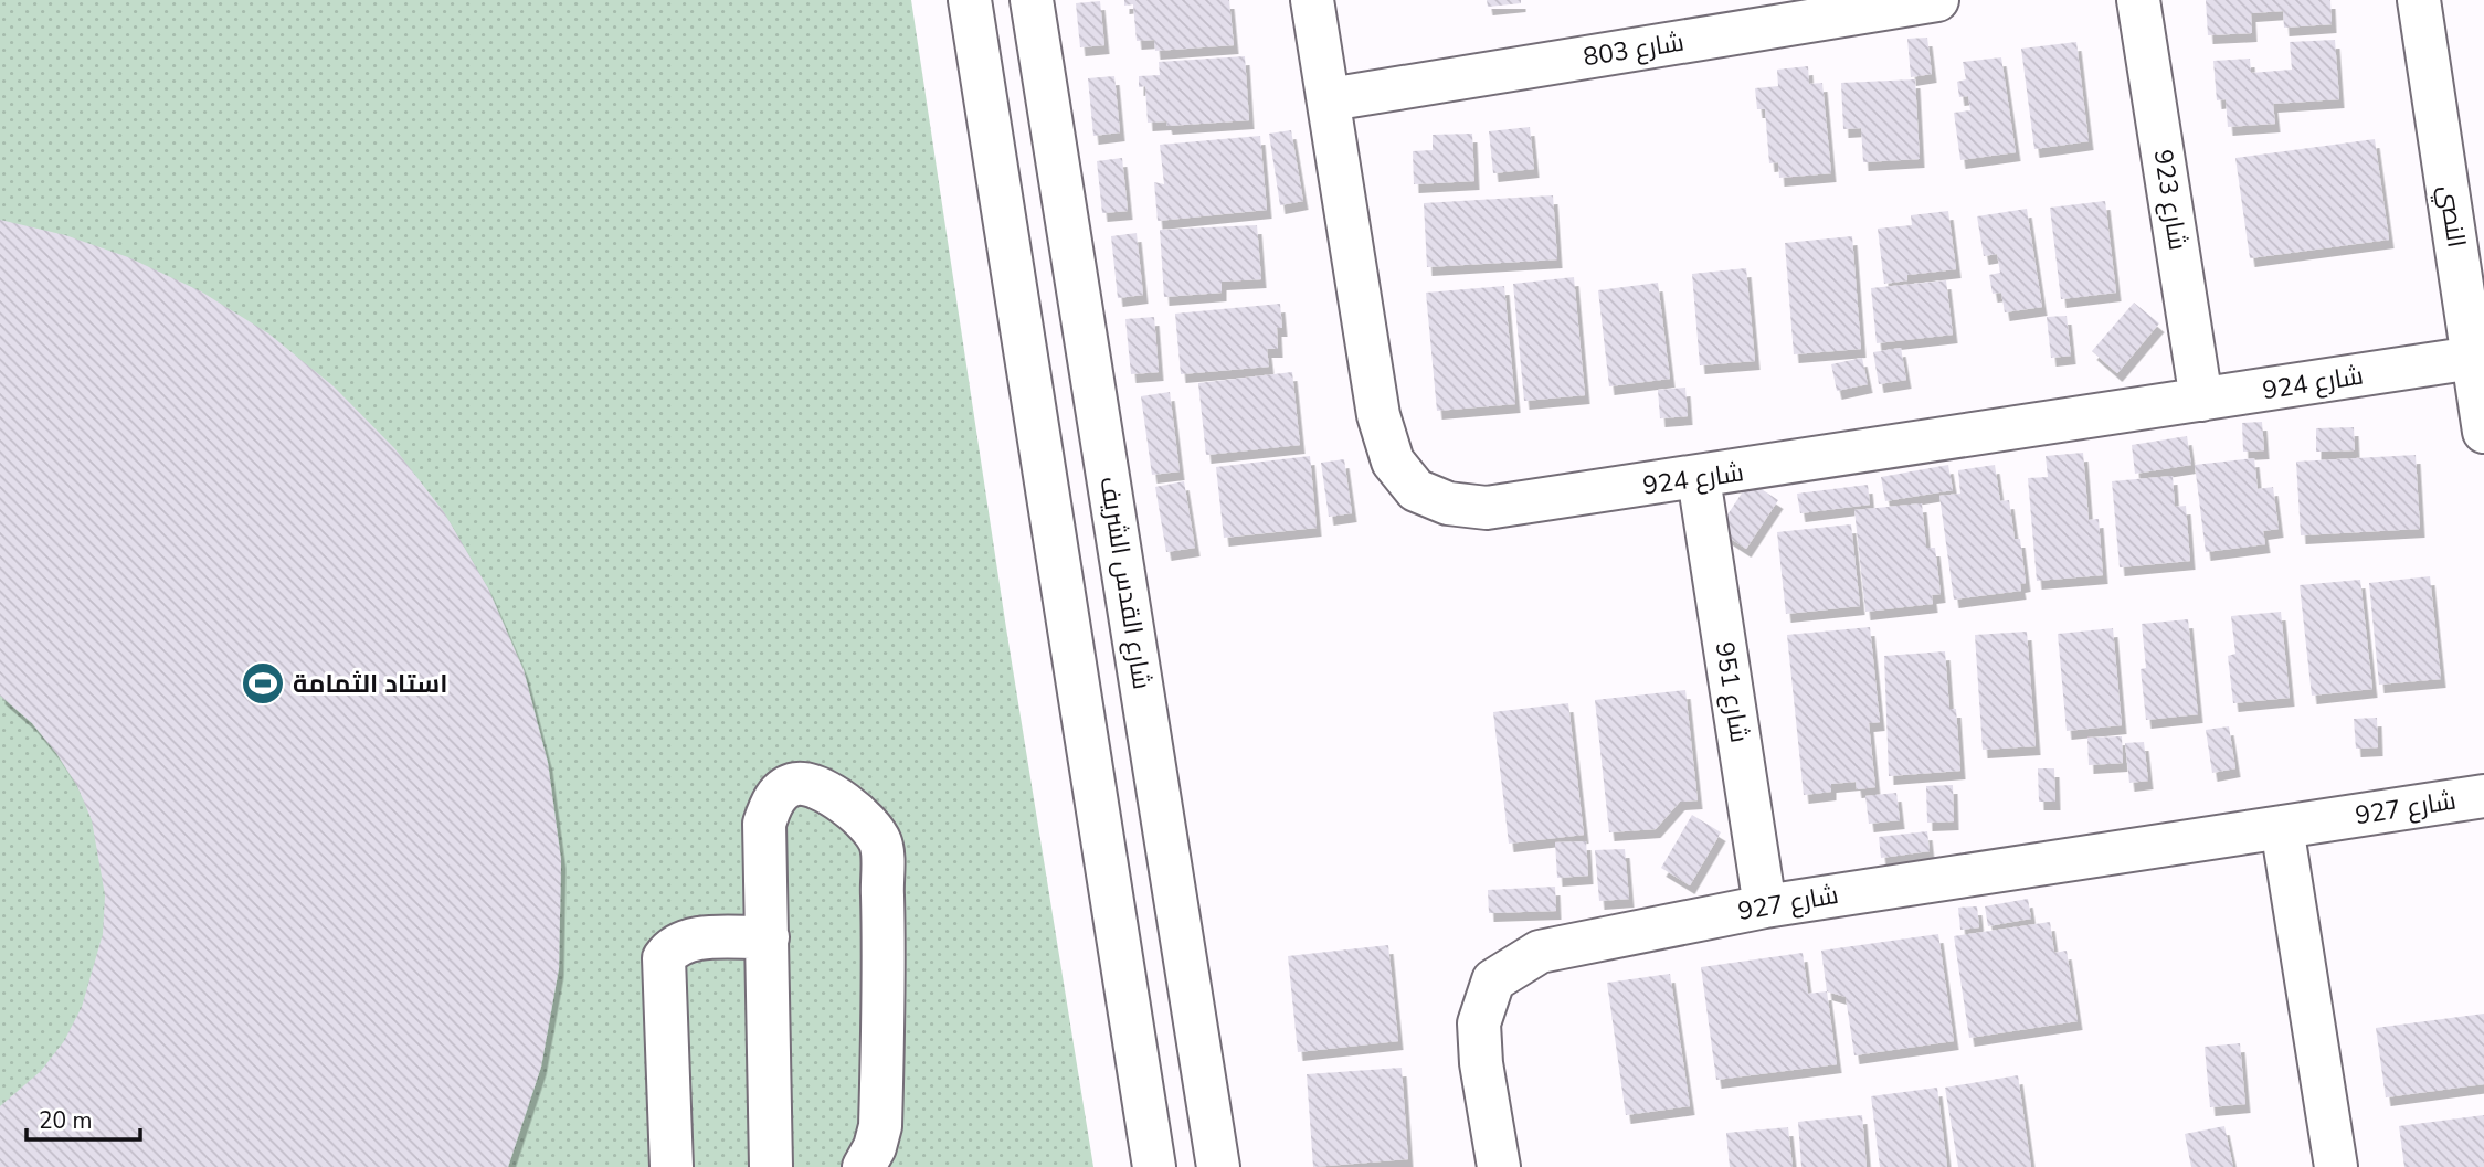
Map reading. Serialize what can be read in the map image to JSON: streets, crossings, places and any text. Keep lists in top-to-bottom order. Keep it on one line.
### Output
{"streets":{"street":["شارع 803","شارع 923","النصي","شارع 924","شارع القدس الشريف","شارع 951","شارع 927"]},"crossings":[["شارع 803","شارع 924"],["شارع 923","شارع 924"],["النصي","شارع 924"],["شارع 924","شارع 951"],["شارع 951","شارع 927"]],"places":{"sports":["استاد الثمامة"]},"scale_bar":"20 m"}
